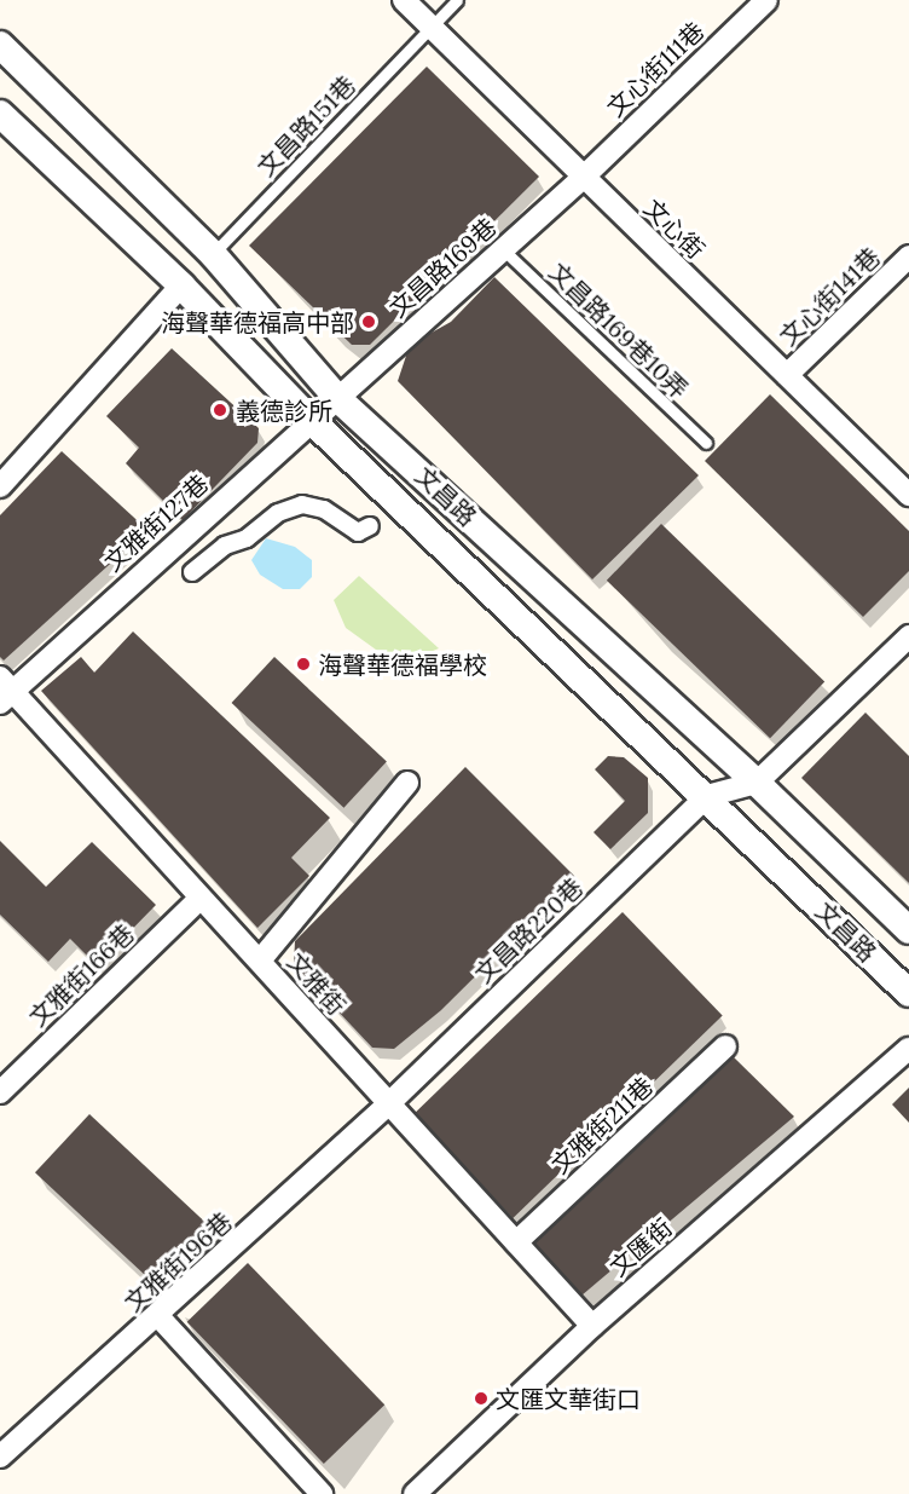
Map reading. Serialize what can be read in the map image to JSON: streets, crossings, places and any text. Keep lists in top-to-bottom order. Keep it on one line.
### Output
{"streets":{"street":["文心街111巷","文心街","文昌路169巷","文心街141巷","文昌路","文雅街127巷","文昌路220巷","文雅街166巷","文雅街","文雅街211巷","文匯街","文雅街196巷"],"lane":["文昌路151巷","文昌路169巷10弄"]},"crossings":[["文心街111巷","文心街"],["文心街111巷","文昌路169巷"],["文昌路151巷","文心街"],["文昌路151巷","文昌路"],["文心街","文昌路169巷"],["文心街","文心街141巷"],["文昌路169巷","文昌路169巷10弄"],["文昌路169巷","文昌路"],["文昌路169巷","文雅街127巷"],["文昌路","文雅街127巷"],["文昌路","文昌路220巷"],["文雅街127巷","文雅街"],["文昌路220巷","文雅街"],["文昌路220巷","文雅街196巷"],["文雅街166巷","文雅街"],["文雅街","文雅街211巷"],["文雅街","文匯街"],["文雅街","文雅街196巷"]],"places":["海聲華德福高中部","義德診所","海聲華德福學校","文匯文華街口"]}
